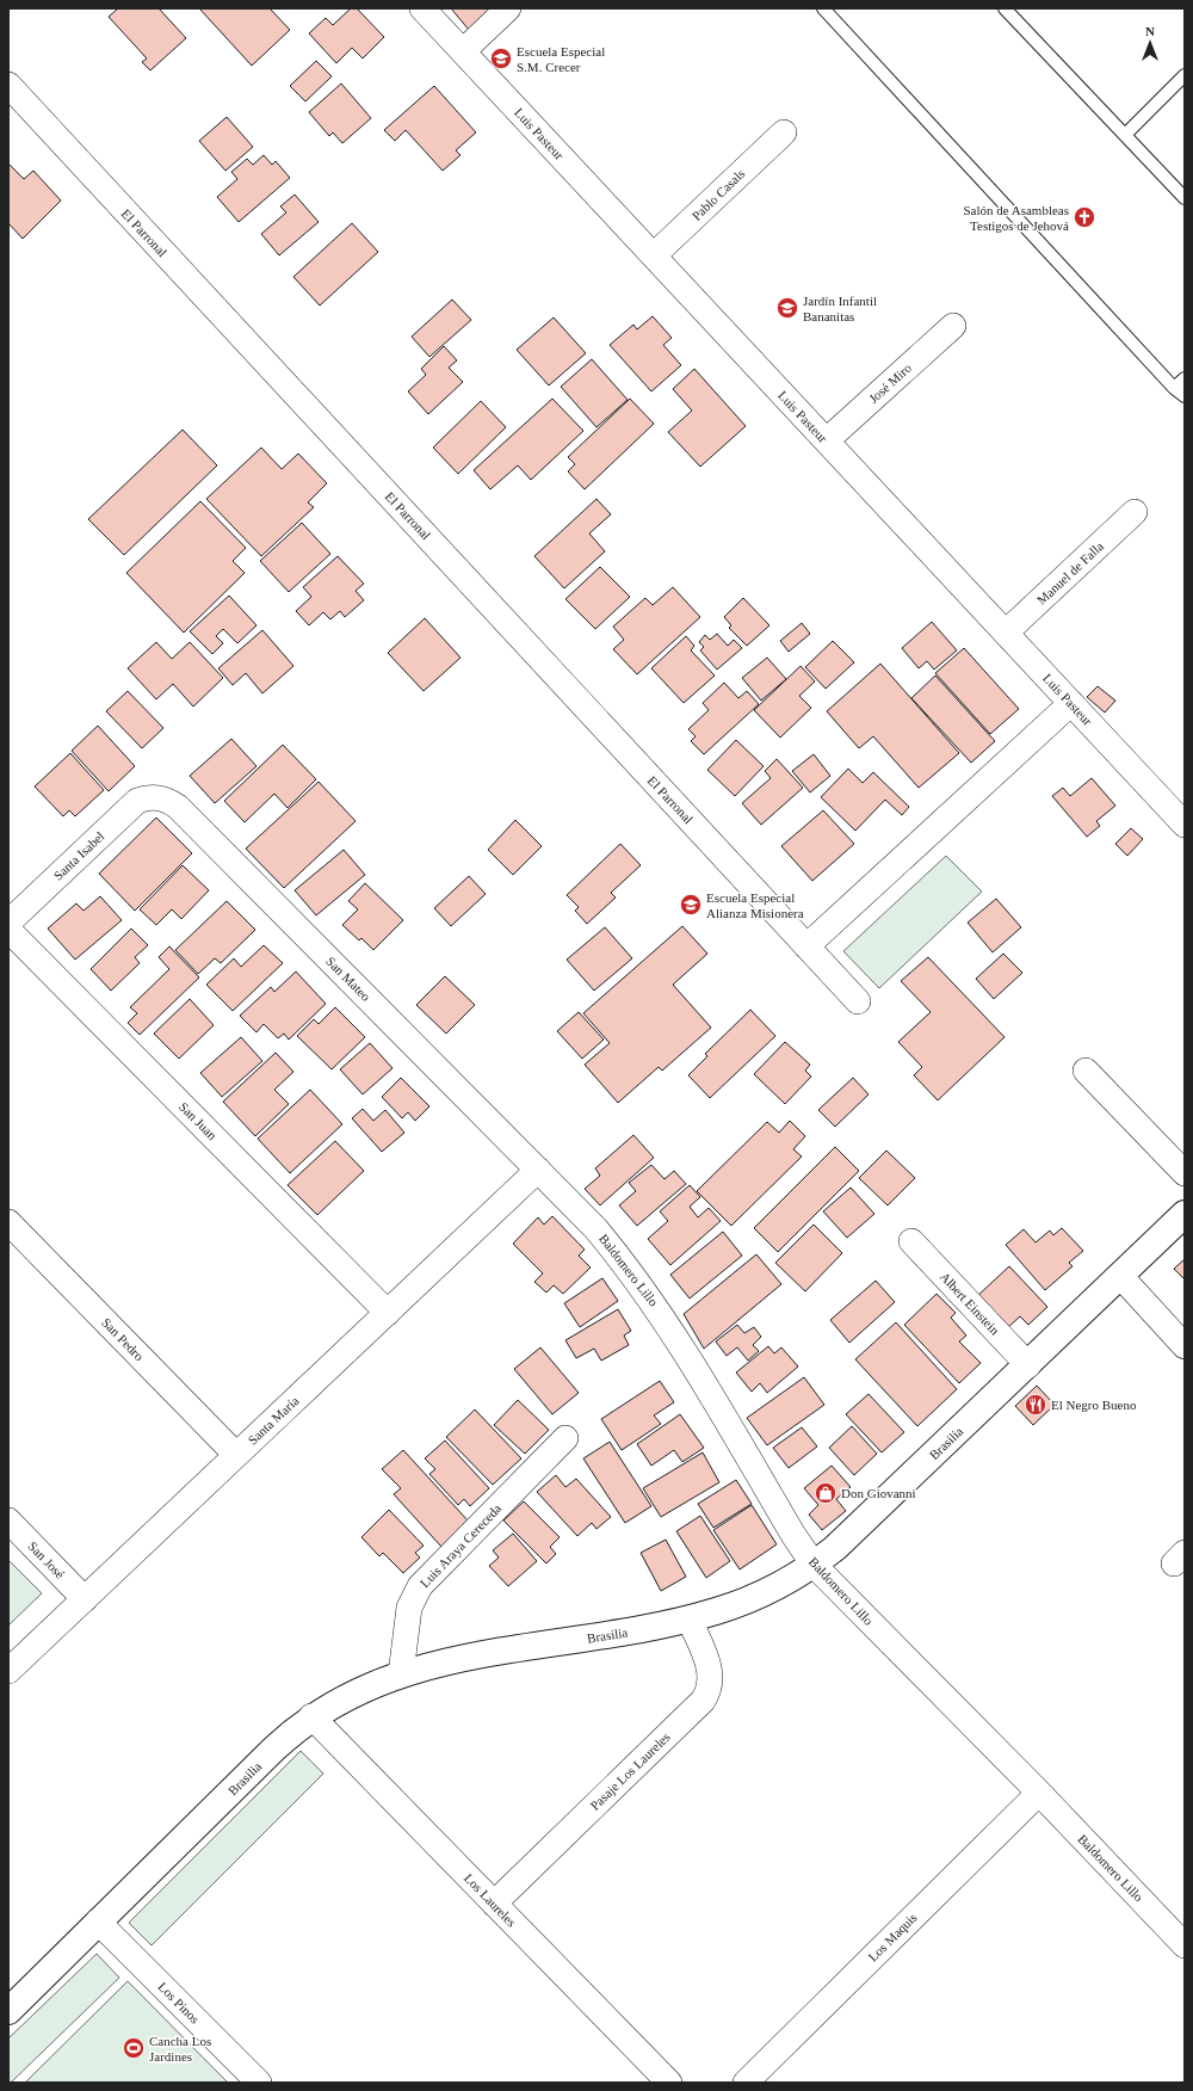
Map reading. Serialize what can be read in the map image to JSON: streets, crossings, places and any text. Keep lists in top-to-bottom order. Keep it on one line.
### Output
{"streets":{"street":["Luis Pasteur","Pablo Casals","El Parronal","José Miro","Manuel de Falla","Santa Isabel","San Mateo","San Juan","Baldomero Lillo","Albert Einstein","San Pedro","Santa María","Brasilia","Luis Araya Cereceda","San José","Pasaje Los Laureles","Los Laureles","Los Maquis","Los Pinos"]},"crossings":[["Luis Pasteur","Pablo Casals"],["Luis Pasteur","José Miro"],["Luis Pasteur","Manuel de Falla"],["Santa Isabel","San Mateo"],["San Mateo","Baldomero Lillo"],["San Mateo","Santa María"],["San Juan","Santa María"],["Baldomero Lillo","Santa María"],["Baldomero Lillo","Brasilia"],["Baldomero Lillo","Los Maquis"],["Albert Einstein","Brasilia"],["San Pedro","Santa María"],["Santa María","San José"],["Brasilia","Luis Araya Cereceda"],["Brasilia","Pasaje Los Laureles"],["Brasilia","Los Laureles"],["Brasilia","Los Pinos"],["Pasaje Los Laureles","Los Laureles"]],"places":{"school or university":["Escuela Especial S.M. Crecer","Jardín Infantil Bananitas","Escuela Especial Alianza Misionera"],"church":["Salón de Asambleas Testigos de Jehová"],"restaurant":["El Negro Bueno"],"shop":["Don Giovanni"],"sports":["Cancha Los Jardines"]},"north":"top"}
